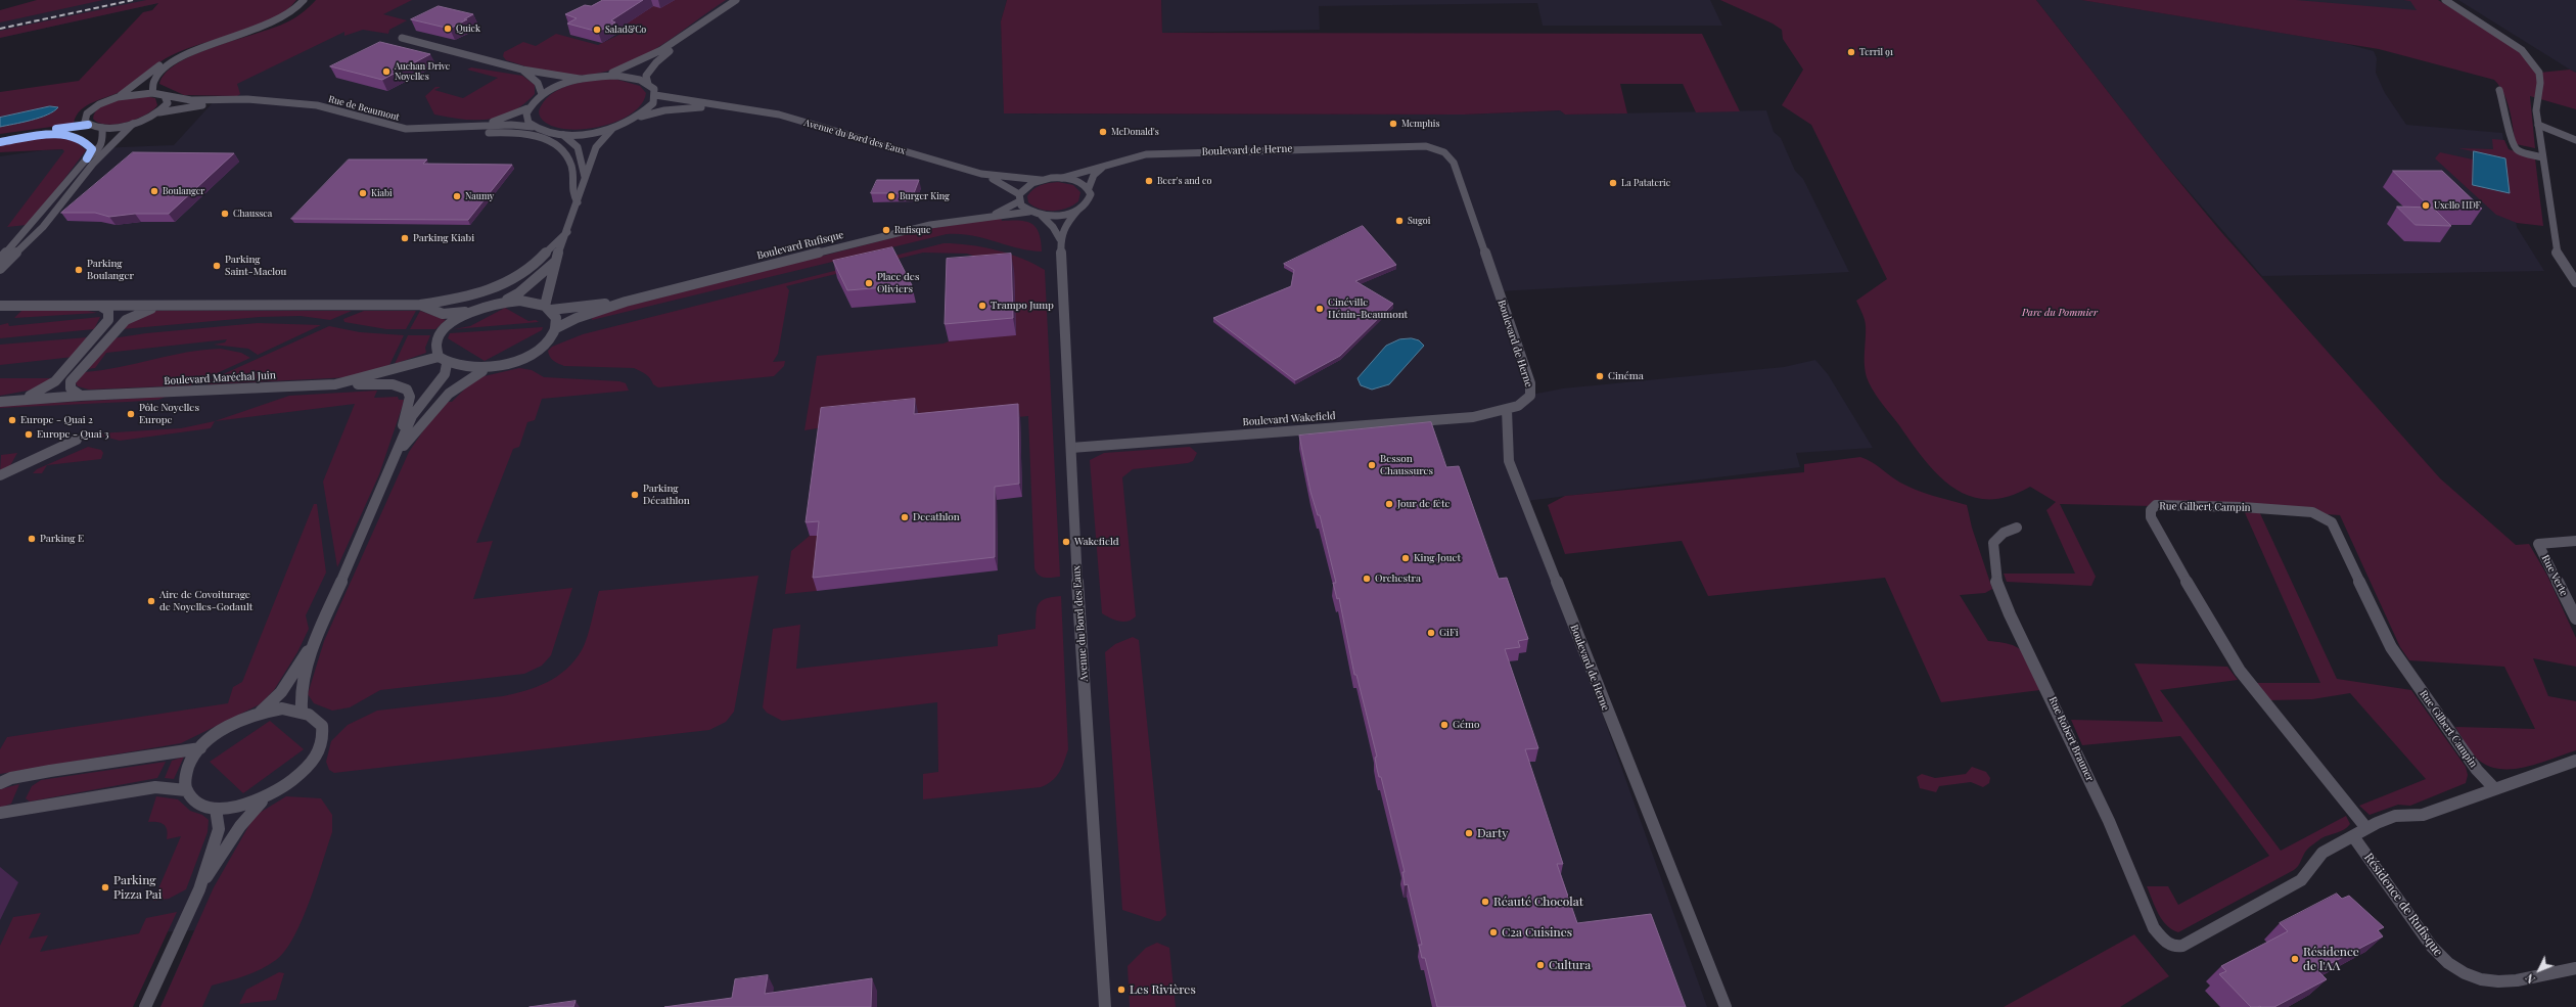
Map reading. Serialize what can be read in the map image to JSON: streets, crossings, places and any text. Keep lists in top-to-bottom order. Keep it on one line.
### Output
{"streets":{"street":["Rue de Beaumont","Avenue du Bord des Eaux","Boulevard de Herne","Boulevard Rufisque","Boulevard Maréchal Juin","Boulevard Wakefield","Rue Gilbert Campin","Rue Verte","Rue Robert Brauner","Résidence de Rufisque"]},"crossings":[["Avenue du Bord des Eaux","Boulevard Rufisque"],["Avenue du Bord des Eaux","Boulevard Wakefield"],["Boulevard de Herne","Boulevard Wakefield"],["Rue Robert Brauner","Résidence de Rufisque"]],"parks":["Parc du Pommier"],"places":["Quick","Salad&Co","Terril 91","Auchan Drive Noyelles","Memphis","McDonald's","Beer's and co","La Pataterie","Boulanger","Kiabi","Naumy","Burger King","Uxello HDF","Chaussea","Sugoi","Rufisque","Parking Kiabi","Parking Saint-Maclou","Parking Boulanger","Place des Oliviers","Trampo Jump","Cinéville Hénin-Beaumont","Cinéma","Pôle Noyelles Europe","Europe - Quai 2","Europe - Quai 3","Besson Chaussures","Parking Décathlon","Jour de fête","Decathlon","Parking E","Wakefield","King Jouet","Orchestra","Aire de Covoiturage de Noyelles-Godault","GiFi","Gémo","Darty","Parking Pizza Pai","Réauté Chocolat","C2a Cuisines","Résidence de l'AA","Cultura","Les Rivières"],"north":"bottom left"}
